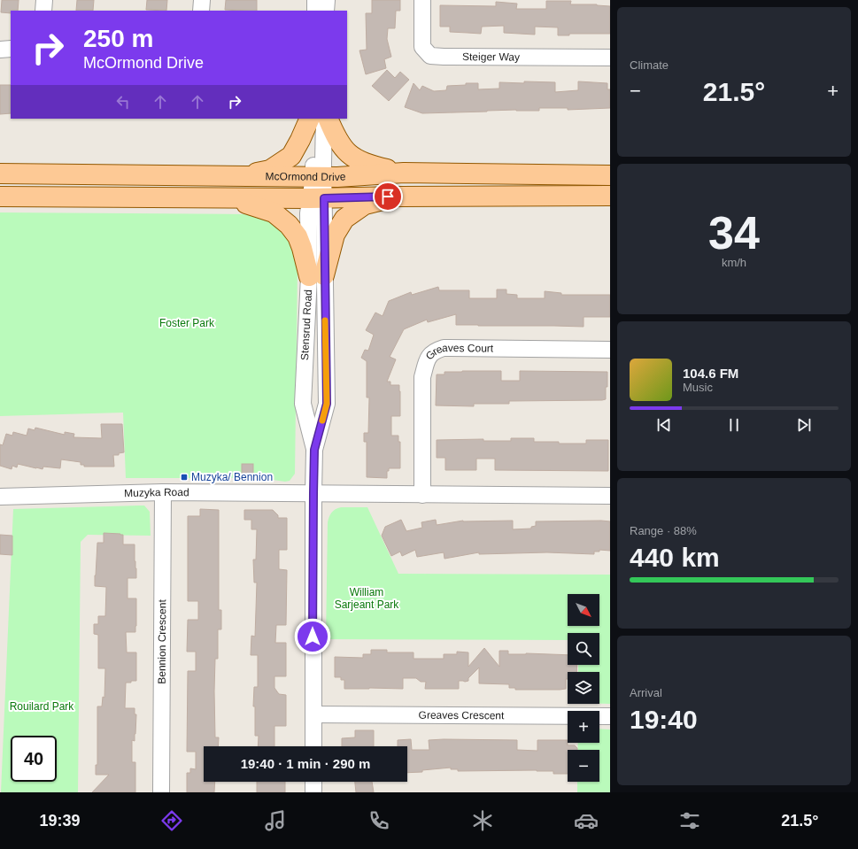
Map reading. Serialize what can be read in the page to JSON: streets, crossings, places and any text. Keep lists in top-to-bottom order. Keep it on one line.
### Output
{"streets":{"main road":["McOrmond Drive"],"street":["Steiger Way","Stensrud Road","Greaves Court","Muzyka Road","Bennion Crescent","Greaves Crescent"]},"crossings":[["McOrmond Drive","Stensrud Road"],["Stensrud Road","Muzyka Road"],["Stensrud Road","Greaves Crescent"],["Greaves Court","Muzyka Road"],["Muzyka Road","Bennion Crescent"]],"parks":["Foster Park","William Sarjeant Park","Rouilard Park"],"places":{"transit":["Muzyka/ Bennion"]},"north":"bottom right","page":{"tile":["Climate",["34","km/h"],["Range · 88%","440 km"],["Arrival","19:40"]],"turn":["250 m","McOrmond Drive"],"heat":["−","21.5°","+"],"song":["104.6 FM","Music"],"map_buttons":["+","−"],"limit":"40","trip":"19:40 · 1 min · 290 m","tabs":["19:39","21.5°"]}}
